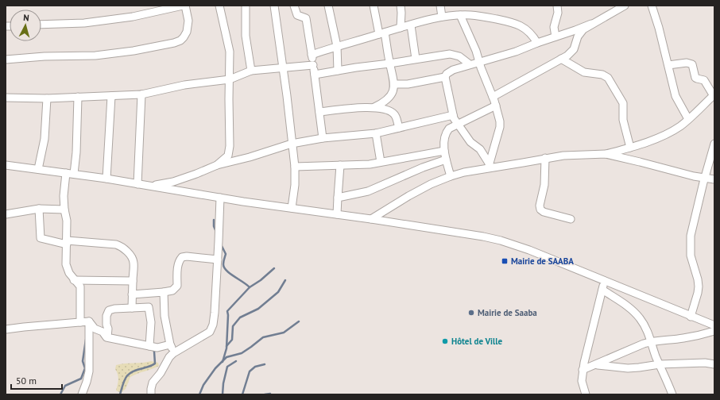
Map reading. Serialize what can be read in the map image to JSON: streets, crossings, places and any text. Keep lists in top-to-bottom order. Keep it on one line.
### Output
{"places":{"transit":["Mairie de SAABA"],"other":["Mairie de Saaba","Hôtel de Ville"]},"scale_bar":"50 m","north":"top"}
